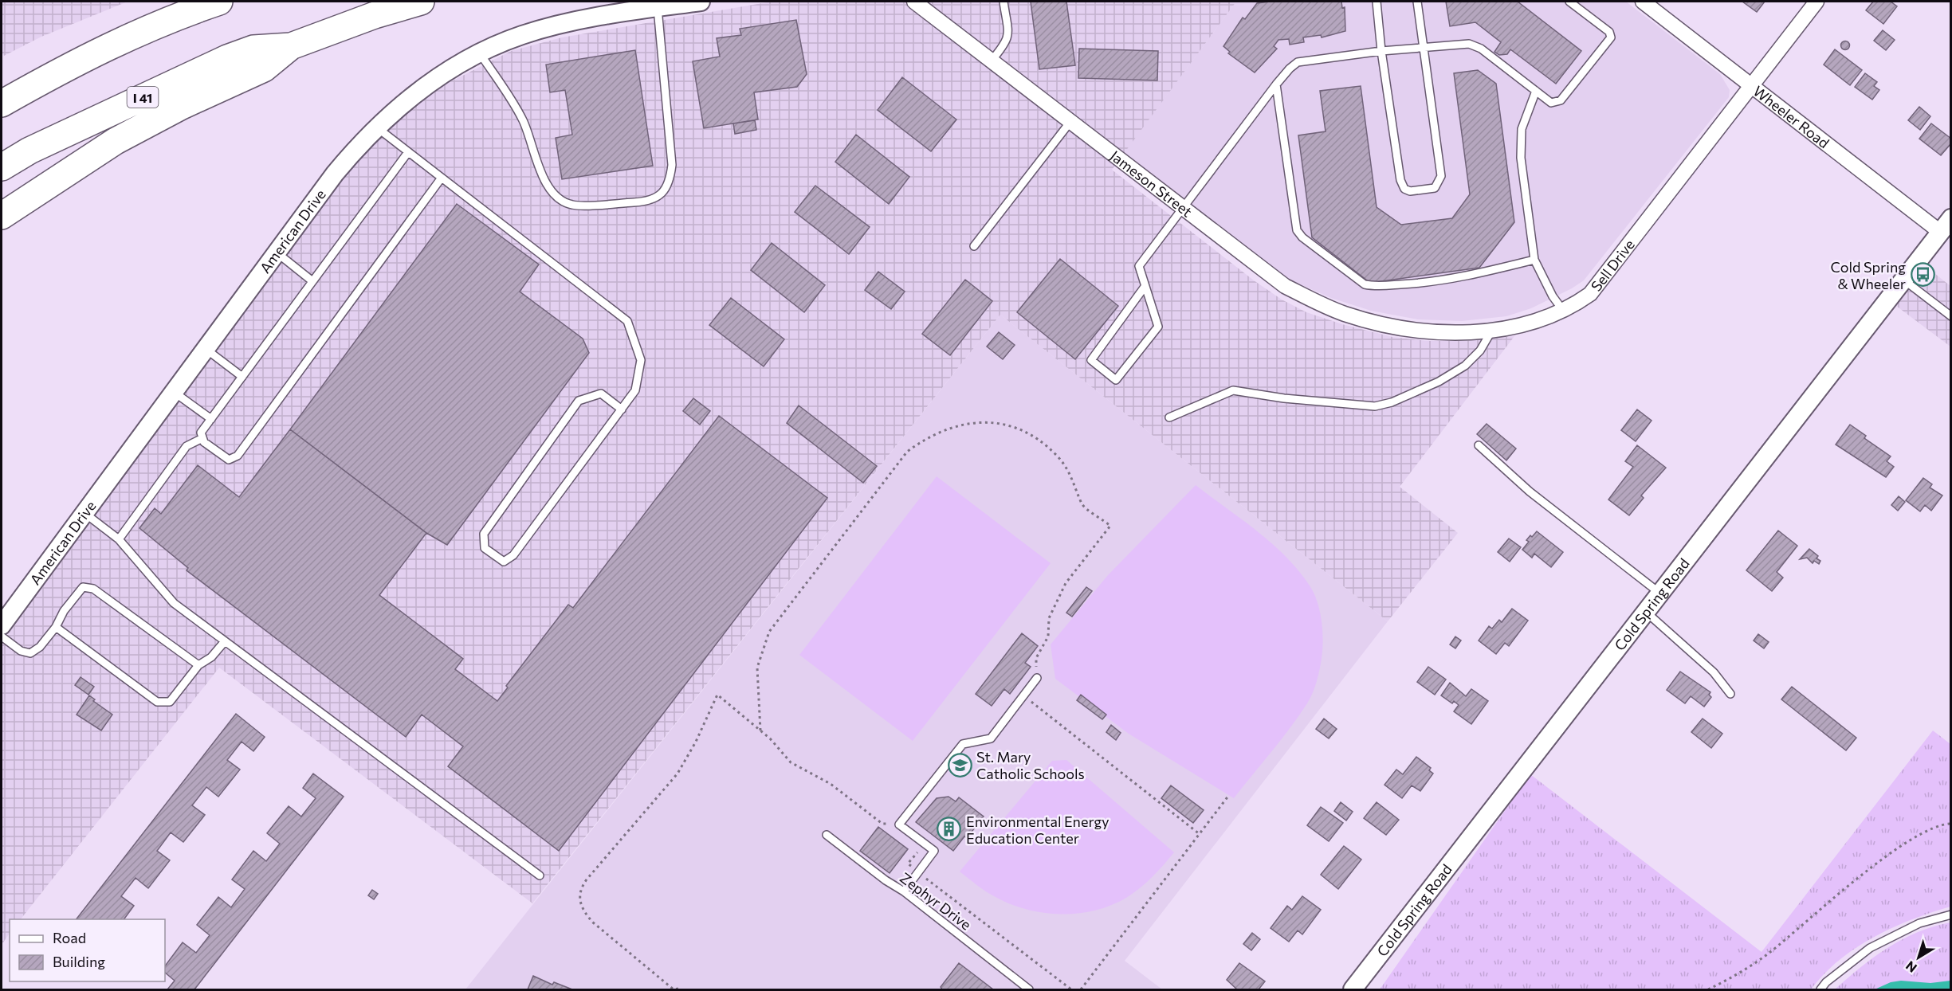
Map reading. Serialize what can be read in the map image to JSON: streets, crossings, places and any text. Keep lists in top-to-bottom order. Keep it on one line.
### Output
{"streets":{"highway":["I 41"],"street":["Wheeler Road","Jameson Street","American Drive","Sell Drive","Cold Spring Road"],"lane":["Zephyr Drive"]},"crossings":[["Wheeler Road","Sell Drive"],["Wheeler Road","Cold Spring Road"],["Jameson Street","Sell Drive"]],"places":{"bus stop":["Cold Spring & Wheeler"],"school or university":["St. Mary Catholic Schools"],"building":["Environmental Energy Education Center"]},"legend":["Road","Building"],"north":"bottom left"}
